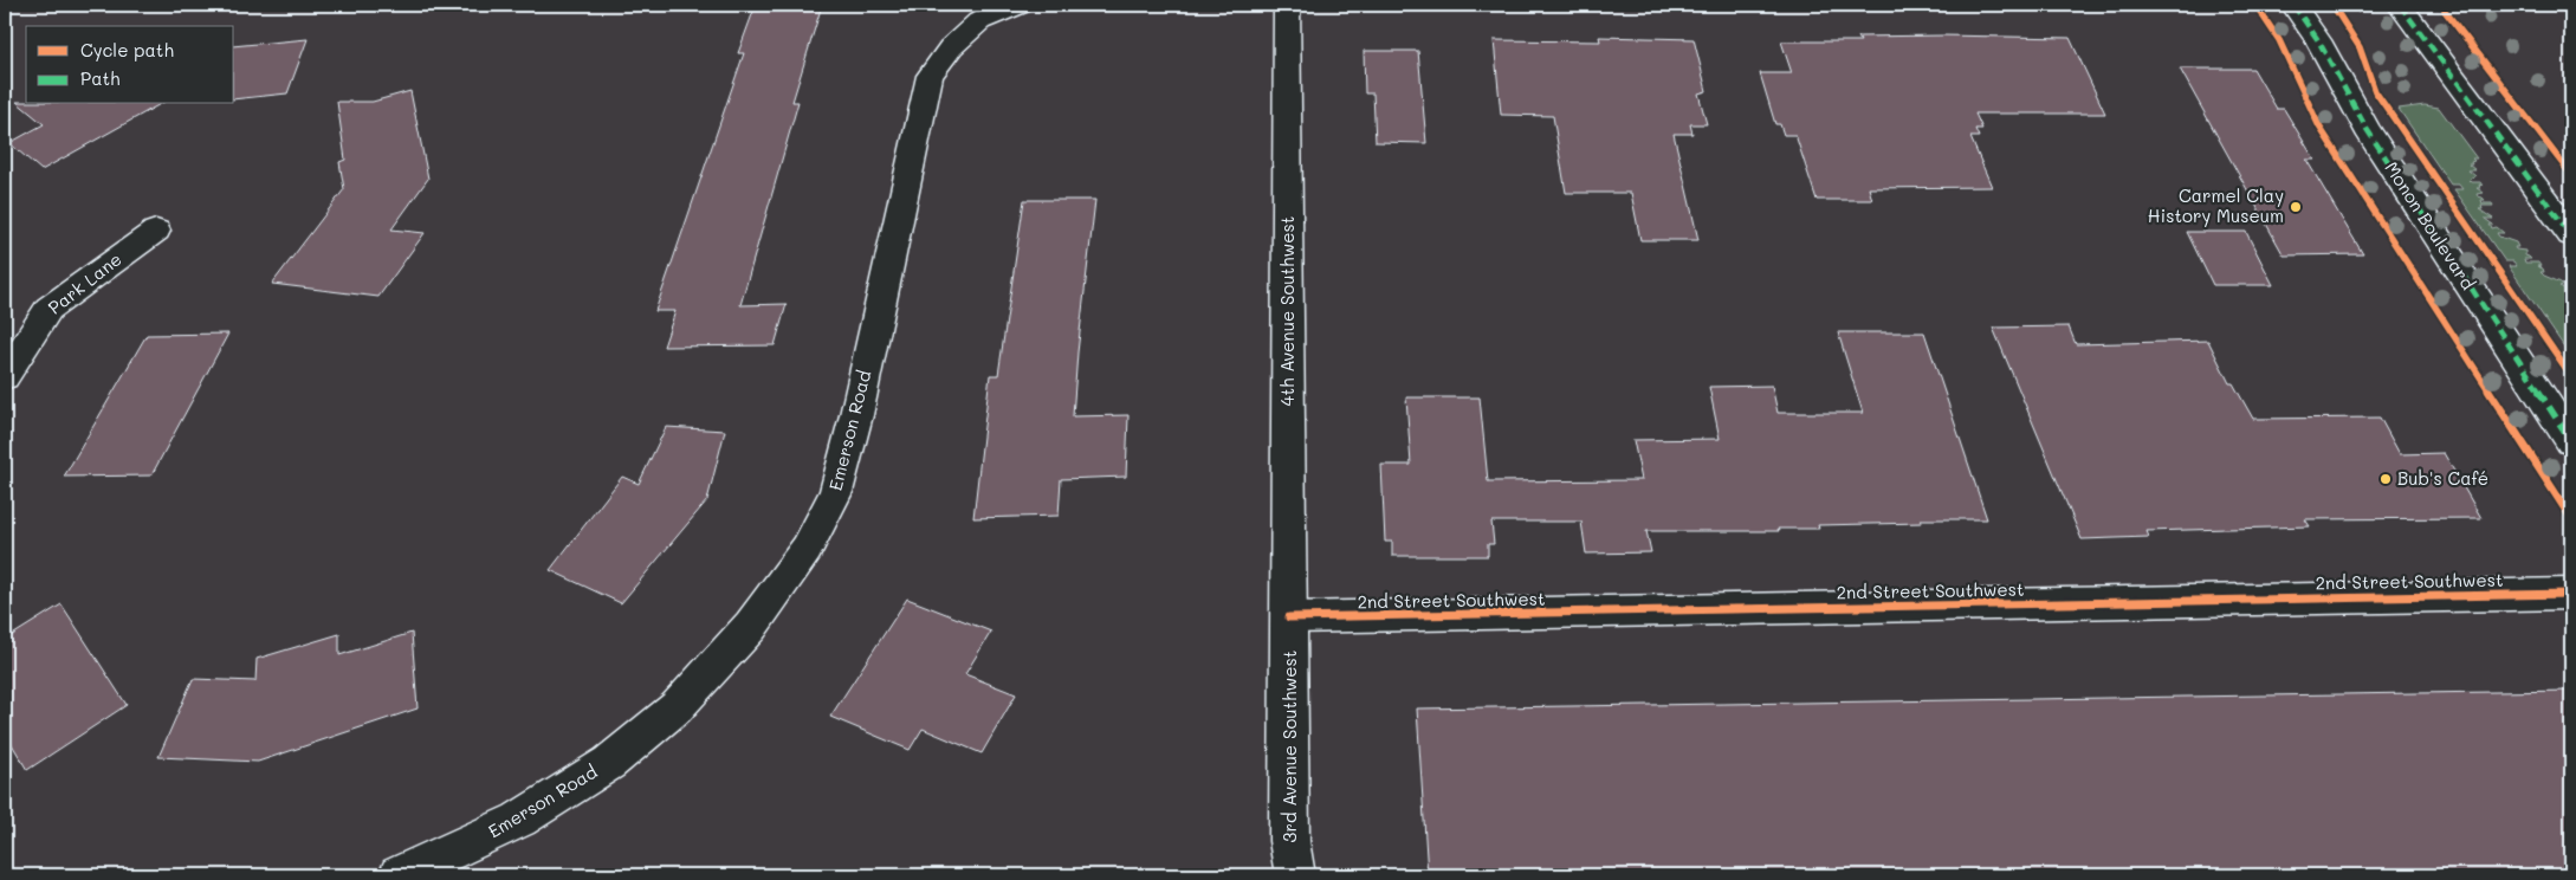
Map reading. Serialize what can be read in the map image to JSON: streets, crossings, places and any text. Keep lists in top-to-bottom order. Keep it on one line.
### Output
{"streets":{"street":["Monon Boulevard","Park Lane","4th Avenue Southwest","Emerson Road","2nd Street Southwest","3rd Avenue Southwest"]},"crossings":[["4th Avenue Southwest","2nd Street Southwest"],["4th Avenue Southwest","3rd Avenue Southwest"],["2nd Street Southwest","3rd Avenue Southwest"]],"places":["Carmel Clay History Museum","Bub's Café"],"legend":["Cycle path","Path"]}
